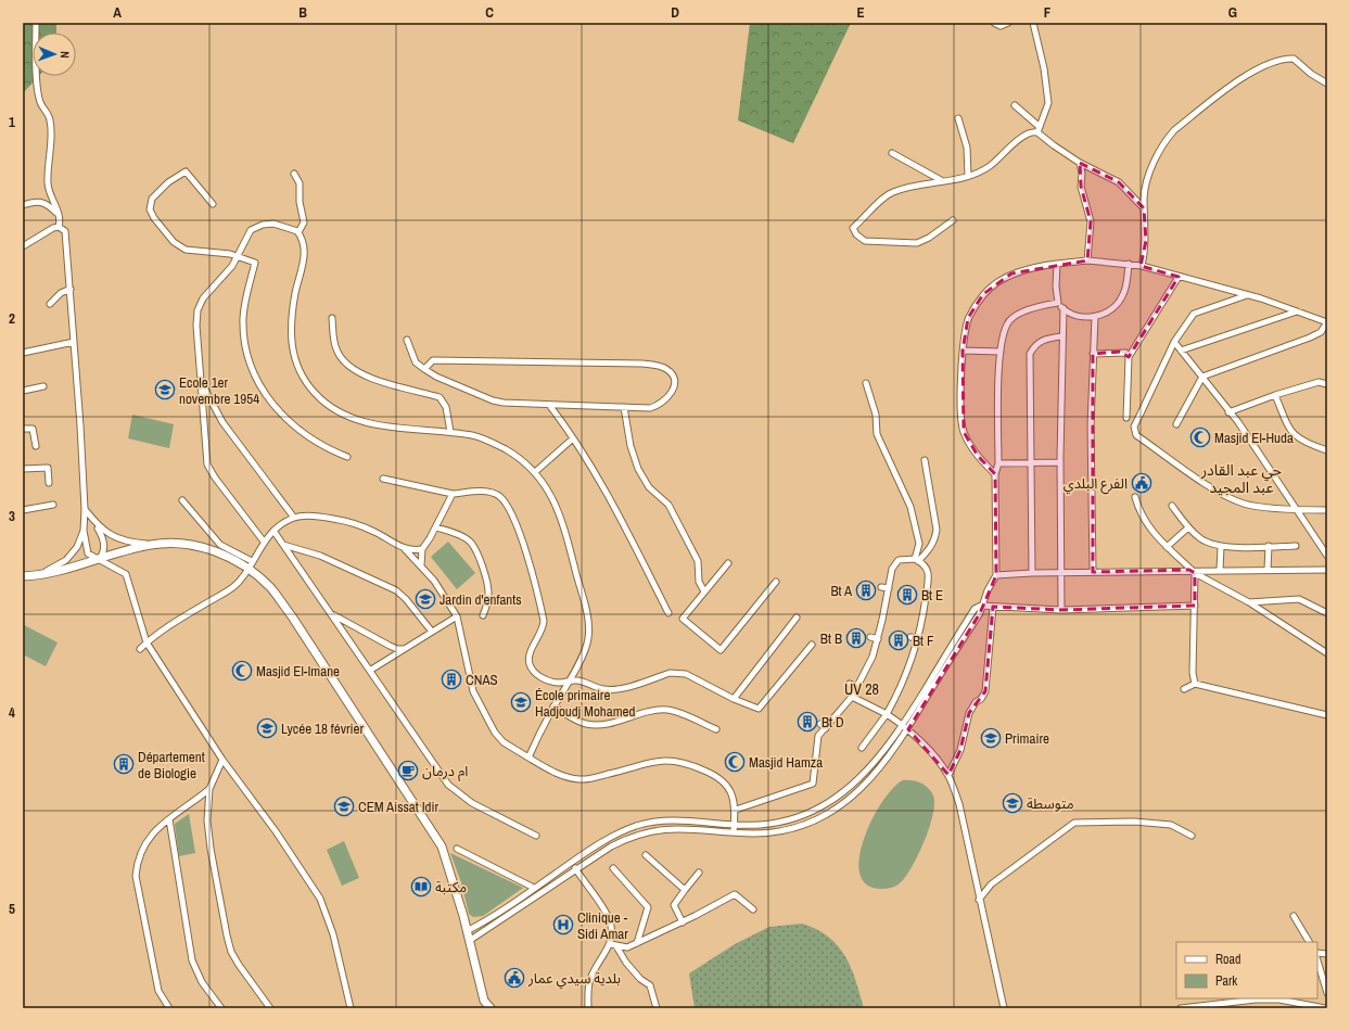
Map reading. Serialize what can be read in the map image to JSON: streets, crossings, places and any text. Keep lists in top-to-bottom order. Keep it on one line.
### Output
{"districts":["حي عبد القادر عبد المجيد","UV 28"],"places":{"school or university":["Ecole 1er novembre 1954","Jardin d'enfants","École primaire Hadjoudj Mohamed","Lycée 18 février","Primaire","متوسطة","CEM Aissat Idir"],"mosque":["Masjid El-Huda","Masjid El-Imane","Masjid Hamza"],"public building":["الفرع البلدي","بلدية سيدي عمار"],"building":["Bt A","Bt E","Bt B","Bt F","CNAS","Bt D","Département de Biologie"],"cafe":["ام درمان"],"library":["مكتبة"],"hospital":["Clinique - Sidi Amar"]},"legend":["Road","Park"],"north":"right","grid":{"columns":["A","B","C","D","E","F","G"],"rows":["1","2","3","4","5"]}}
